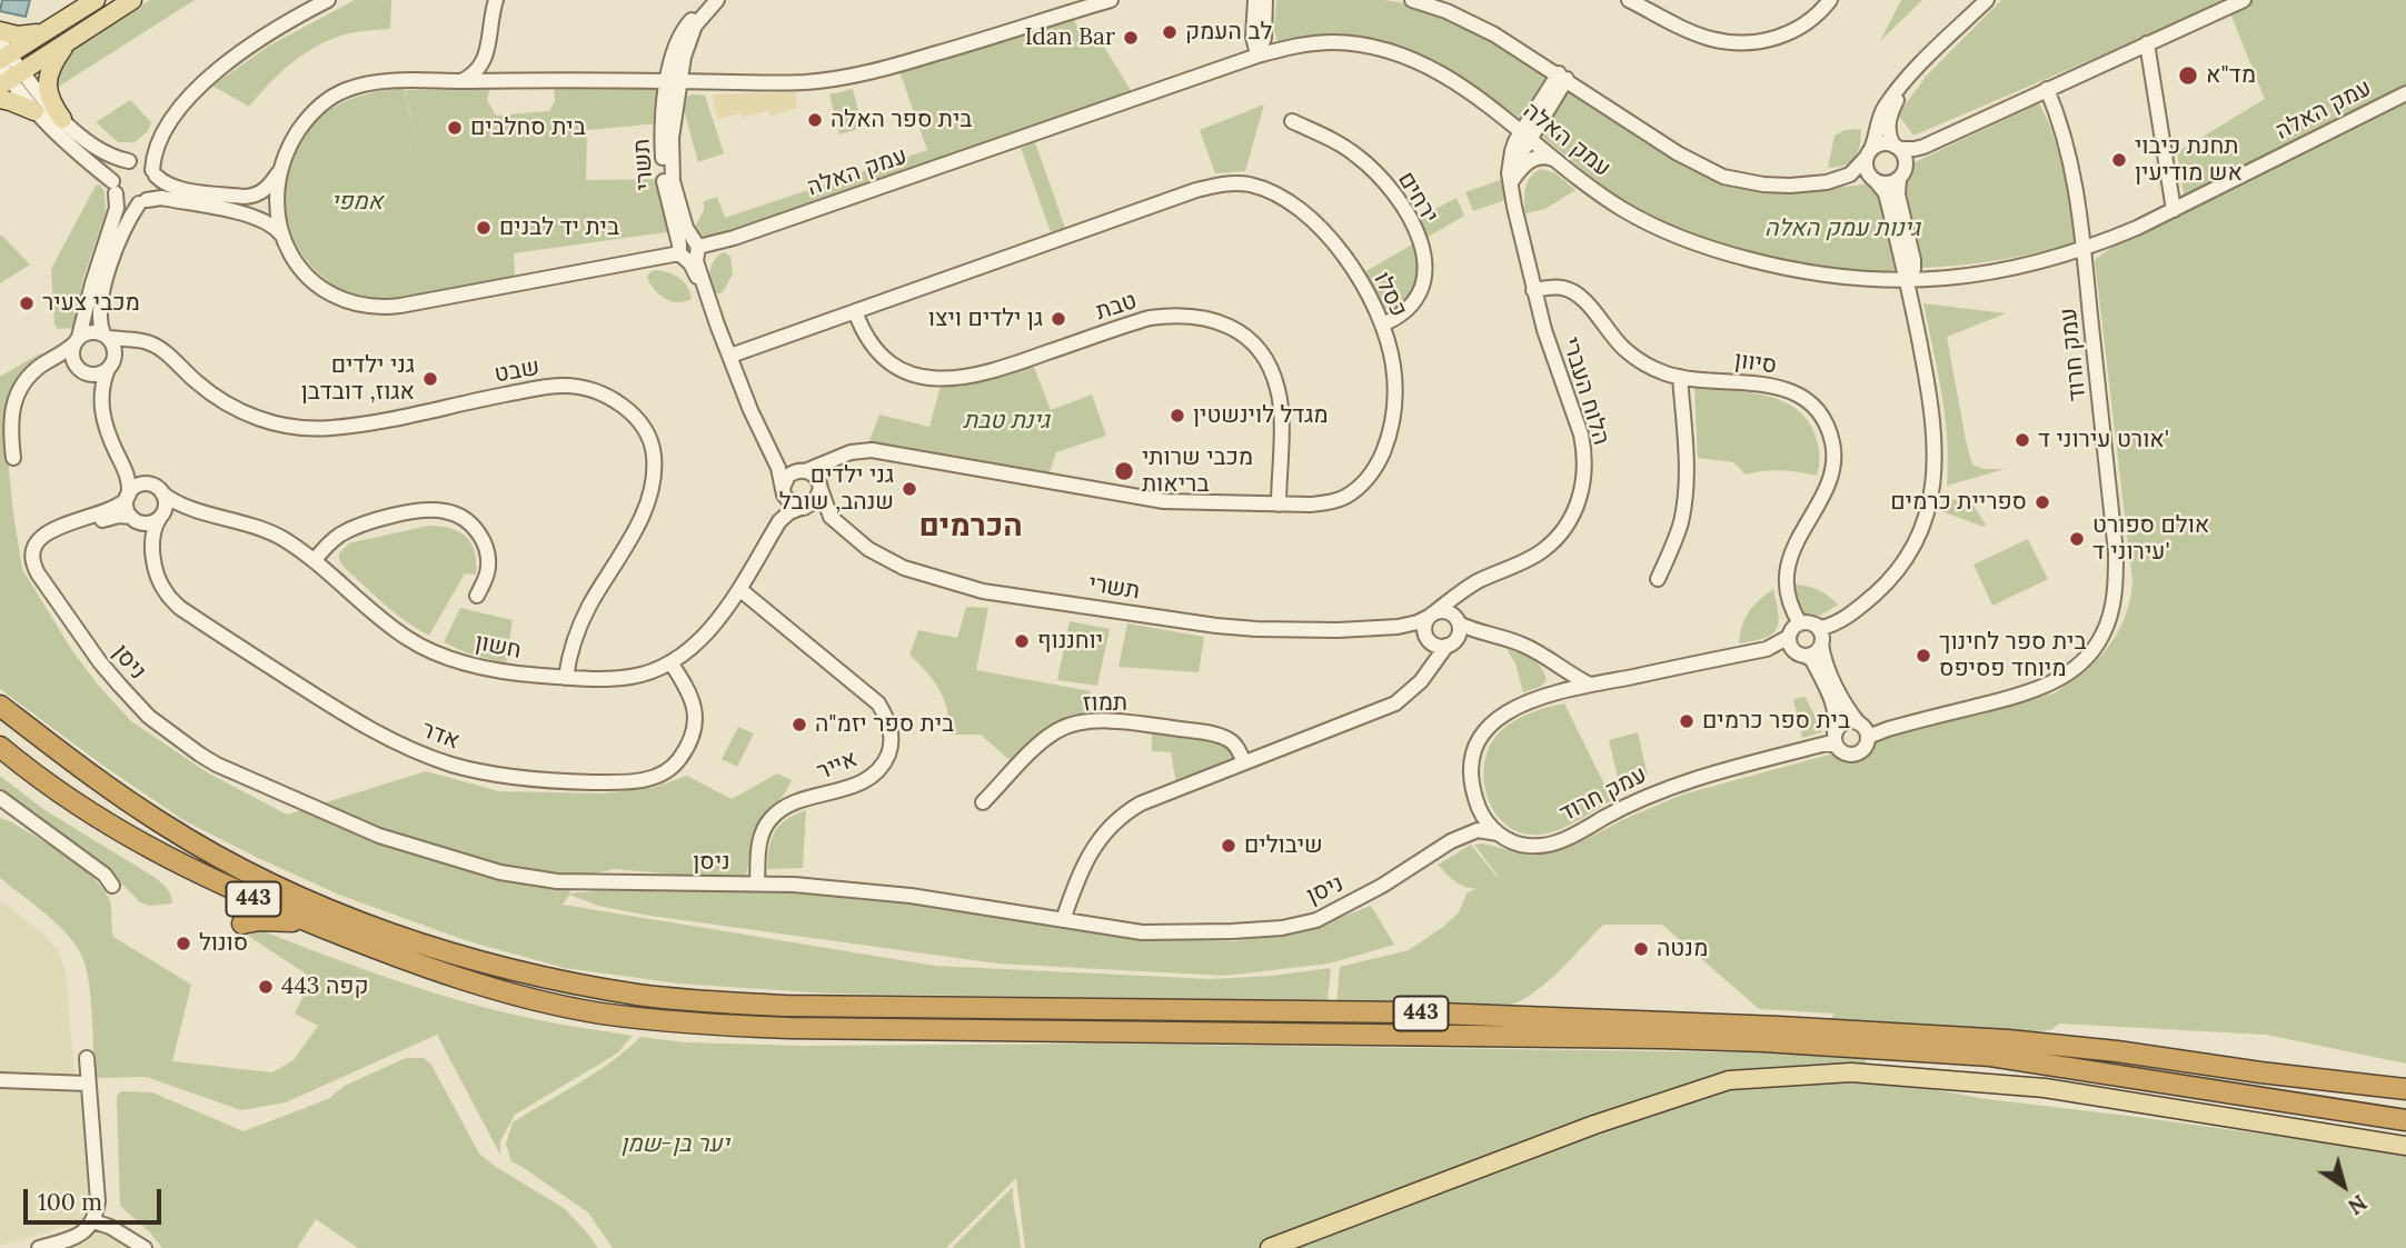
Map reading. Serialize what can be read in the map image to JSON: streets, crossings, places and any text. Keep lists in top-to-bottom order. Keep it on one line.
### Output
{"streets":{"highway":["443"],"street":["עמק האלה","תשרי","ירחים","כסלו","טבת","עמק חרוד","סיוון","שבט","הלוח העברי","חשון","ניסן","תמוז","אדר","אייר"]},"crossings":[["עמק האלה","תשרי"],["עמק האלה","עמק חרוד"],["עמק האלה","הלוח העברי"],["תשרי","כסלו"],["תשרי","הלוח העברי"],["תשרי","חשון"],["ירחים","כסלו"],["כסלו","טבת"],["כסלו","חשון"],["עמק חרוד","ניסן"],["סיוון","הלוח העברי"],["שבט","חשון"],["חשון","ניסן"],["חשון","אדר"],["חשון","אייר"],["ניסן","אדר"],["ניסן","אייר"]],"districts":["הכרמים"],"parks":["אמפי","גינות עמק האלה","גינת טבת","יער בן-שמן"],"places":["לב העמק","Idan Bar","מד\"א","בית ספר האלה","בית סחלבים","תחנת כיבוי אש מודיעין","בית יד לבנים","מכבי צעיר","גן ילדים ויצו","גני ילדים אגוז, דובדבן","מגדל לוינשטין","אורט עירוני ד'","מכבי שרותי בריאות","גני ילדים שנהב, שובל","ספריית כרמים","אולם ספורט עירוני ד'","יוחננוף","בית ספר לחינוך מיוחד פסיפס","בית ספר כרמים","בית ספר יזמ\"ה","שיבולים","סונול","מנטה","קפה 443"],"scale_bar":"100 m","north":"bottom right"}
